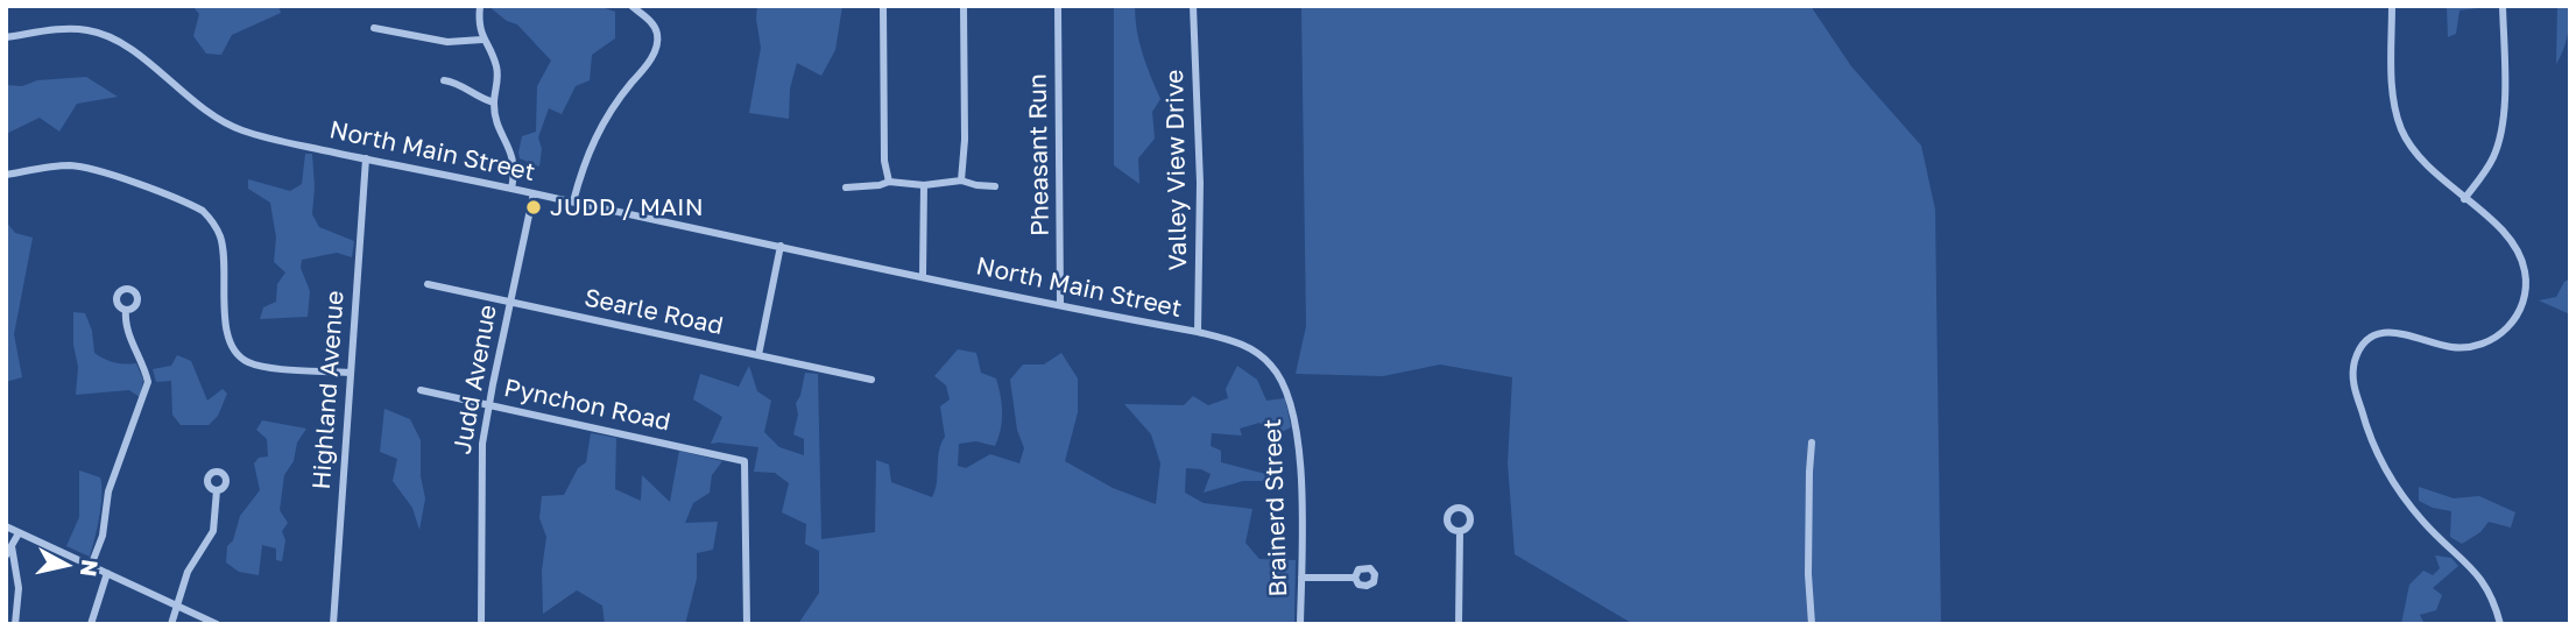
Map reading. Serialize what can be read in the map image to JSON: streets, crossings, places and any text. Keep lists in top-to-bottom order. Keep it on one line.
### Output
{"streets":{"street":["North Main Street","Pheasant Run","Valley View Drive","Searle Road","Judd Avenue","Highland Avenue","Pynchon Road","Brainerd Street"]},"crossings":[["North Main Street","Pheasant Run"],["North Main Street","Valley View Drive"],["North Main Street","Judd Avenue"],["North Main Street","Highland Avenue"],["North Main Street","Brainerd Street"],["Searle Road","Judd Avenue"],["Judd Avenue","Pynchon Road"]],"places":["JUDD / MAIN"],"north":"right"}
